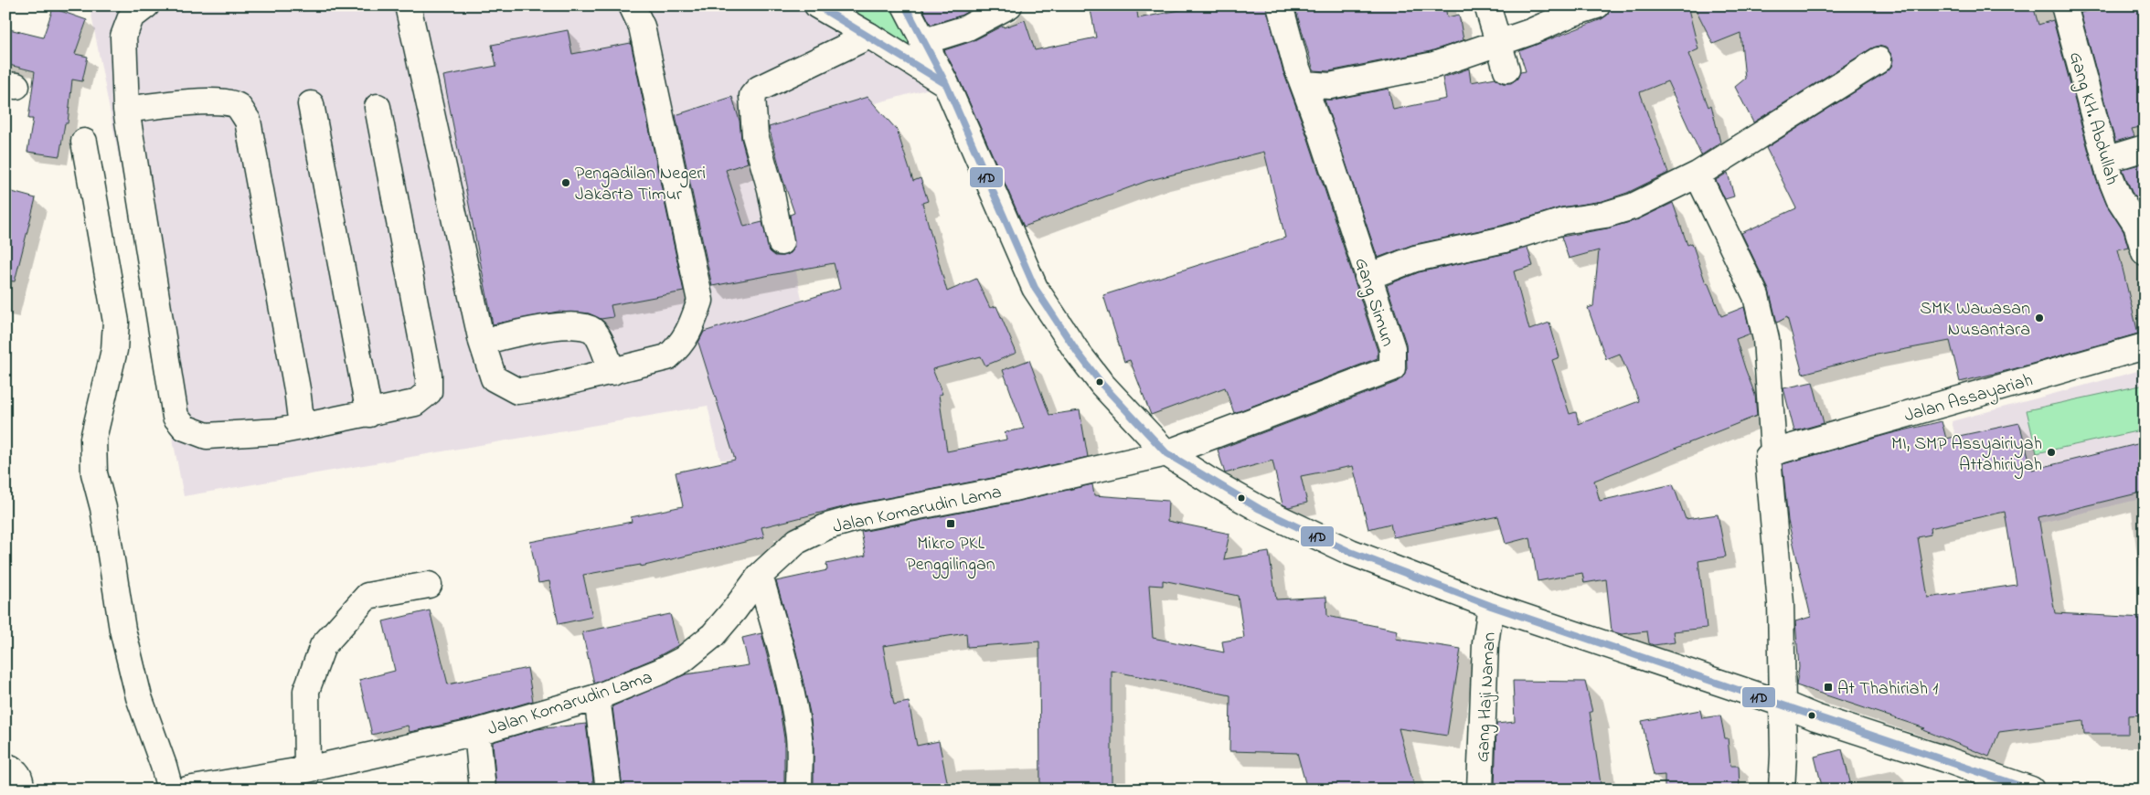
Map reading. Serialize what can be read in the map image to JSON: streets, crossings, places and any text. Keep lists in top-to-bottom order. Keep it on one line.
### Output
{"streets":{"street":["Gang KH. Abdullah","Gang Simun","Jalan Assayariah","Jalan Komarudin Lama","Gang Haji Naman"]},"crossings":[["Gang Simun","Jalan Komarudin Lama"]],"places":{"other":["Pengadilan Negeri Jakarta Timur","SMK Wawasan Nusantara","MI, SMP Assyairiyah Attahiriyah"],"transit":["Mikro PKL Penggilingan","At Thahiriah 1"]},"lines":["transit line 11D"]}
